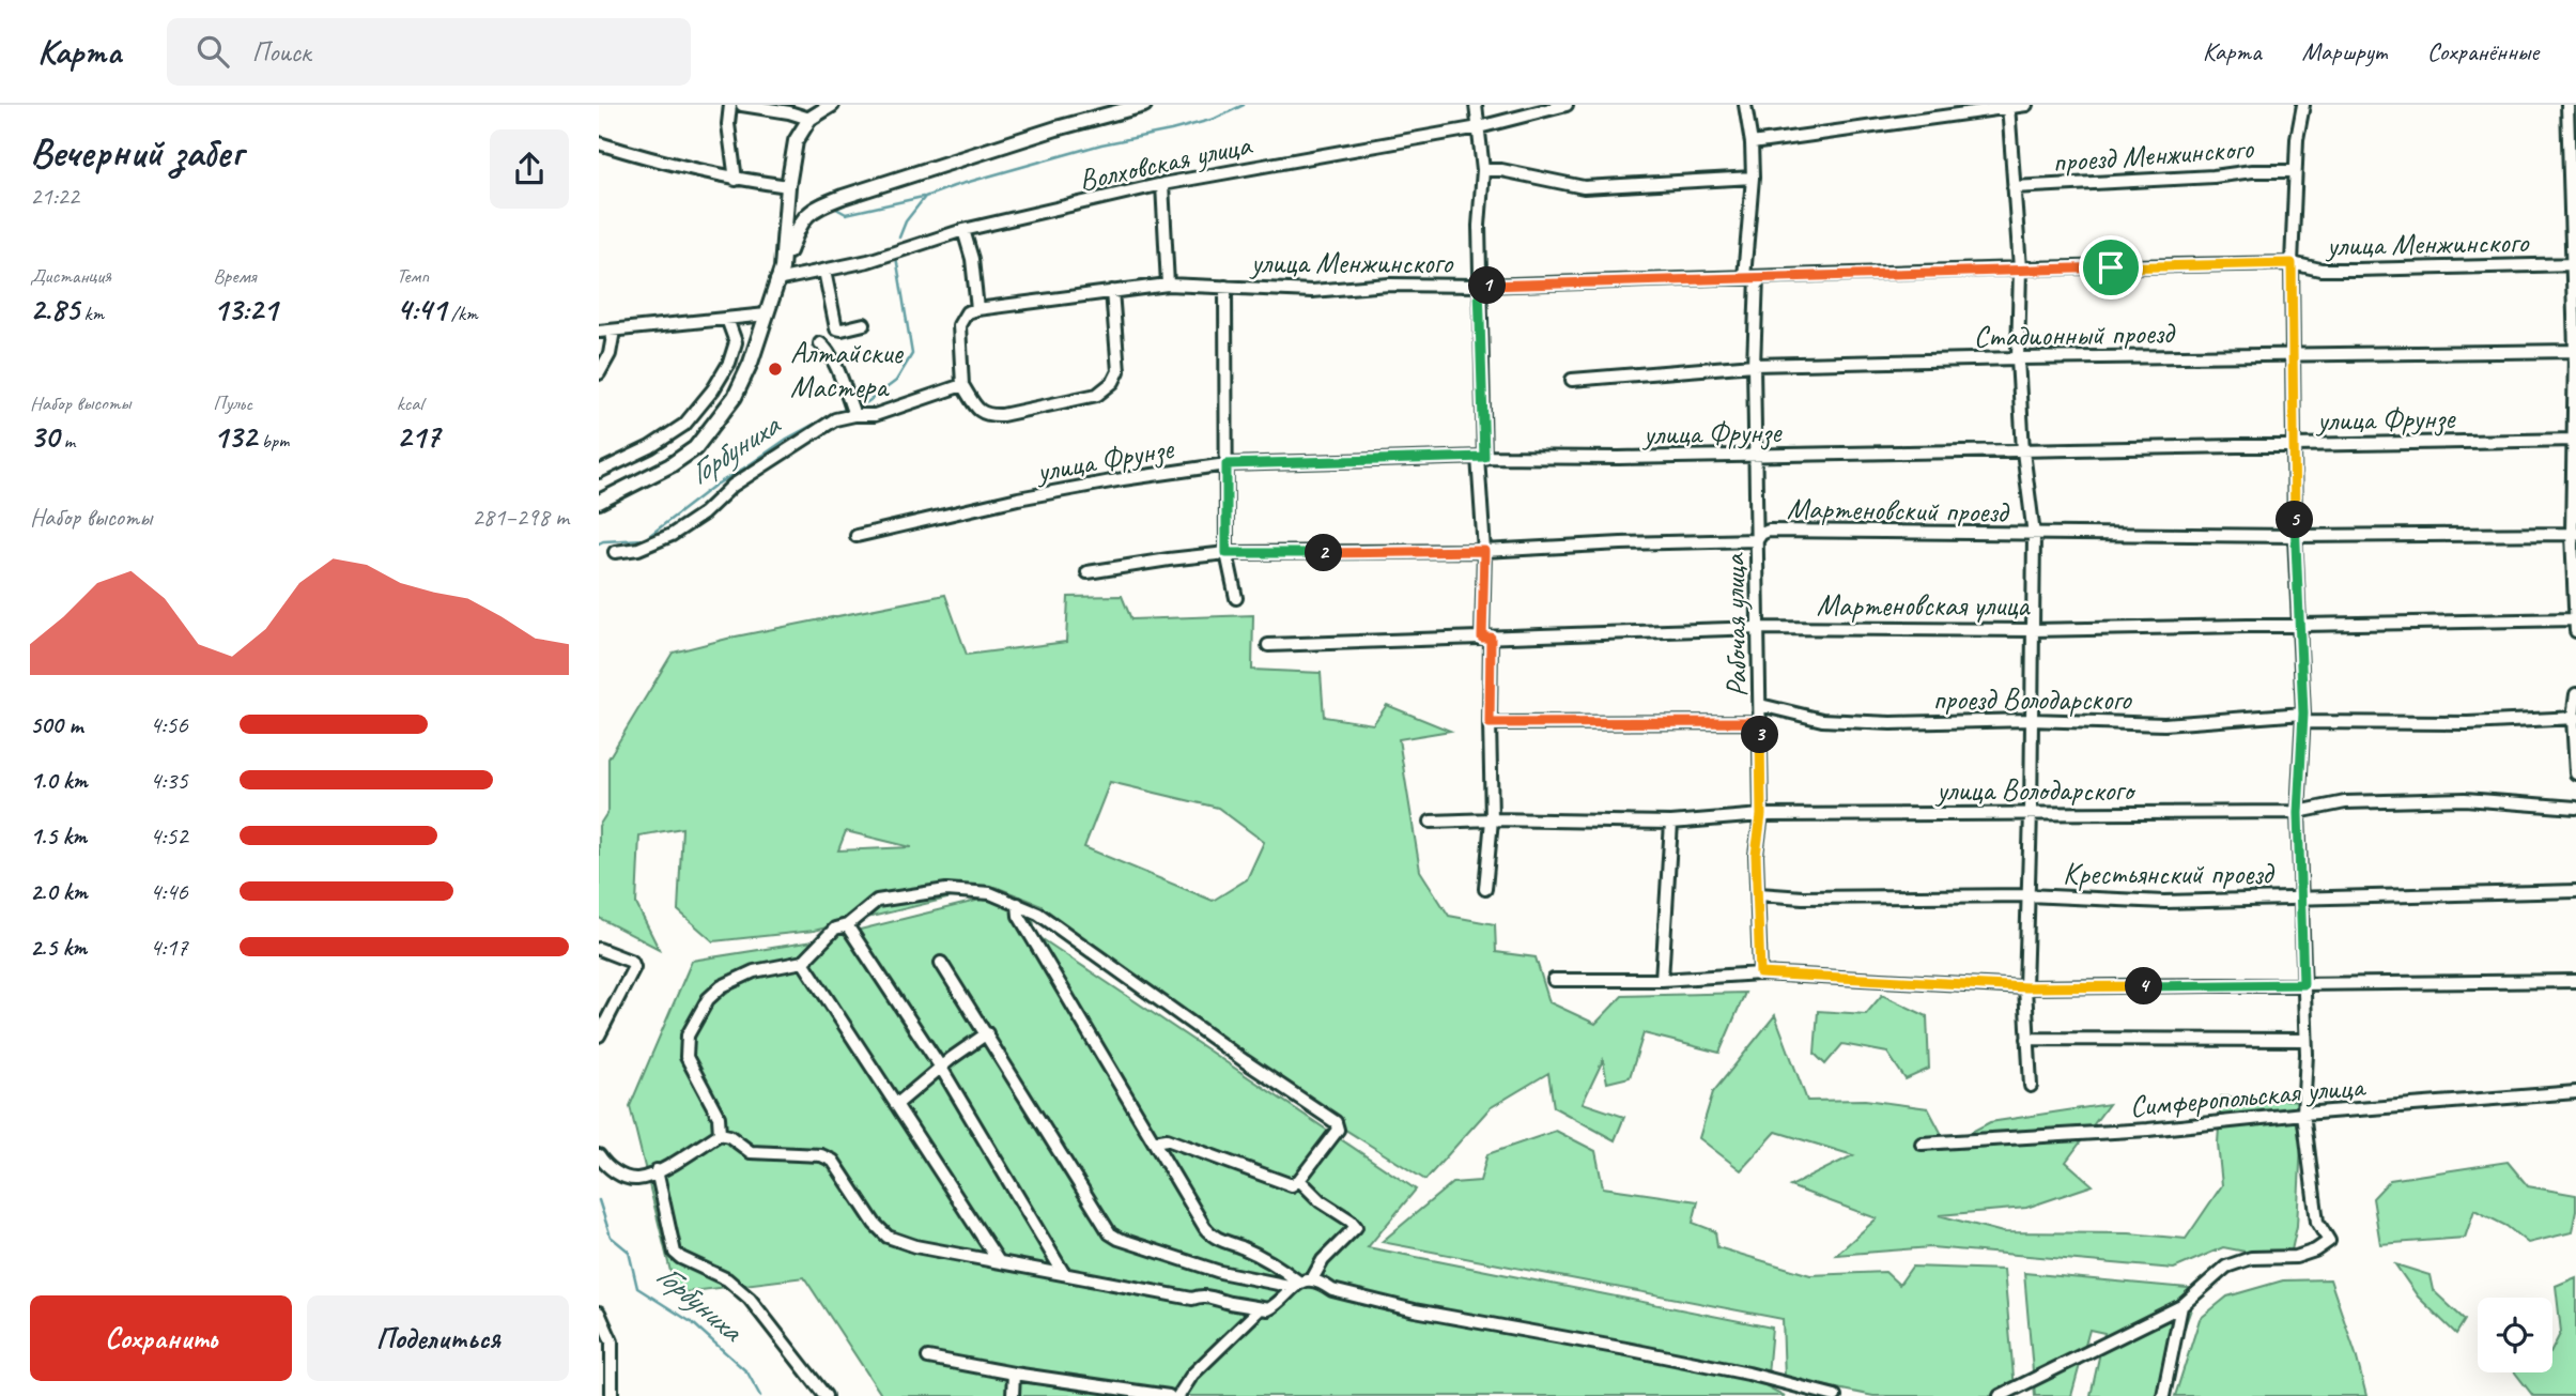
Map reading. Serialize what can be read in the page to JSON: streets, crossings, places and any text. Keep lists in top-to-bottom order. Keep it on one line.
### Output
{"streets":{"street":["проезд Менжинского","Волховская улица","улица Менжинского","Стадионный проезд","улица Фрунзе","Мартеновский проезд","Мартеновская улица","Рабочая улица","проезд Володарского","улица Володарского","Крестьянский проезд","Симферопольская улица"]},"crossings":[["улица Менжинского","Рабочая улица"],["Стадионный проезд","Рабочая улица"],["улица Фрунзе","Рабочая улица"],["Мартеновский проезд","Рабочая улица"],["Мартеновская улица","Рабочая улица"],["Рабочая улица","проезд Володарского"],["Рабочая улица","улица Володарского"],["Рабочая улица","Крестьянский проезд"]],"water":["Горбуниха"],"places":["Алтайские Мастера"],"page":{"header":"Карта","search":"Поиск","nav":["Карта","Маршрут","Сохранённые"],"heading":["Вечерний забег","21:22"],"stats":[["Дистанция","2.85 km"],["Время","13:21"],["Темп","4:41 /km"],["Набор высоты","30 m"],["Пульс","132 bpm"],["kcal","217"]],"pins":["1","5","2","3","4"],"chart":["Набор высоты","281–298 m"],"list":[{"name":"500 m","note":"4:56"},{"name":"1.0 km","note":"4:35"},{"name":"1.5 km","note":"4:52"},{"name":"2.0 km","note":"4:46"},{"name":"2.5 km","note":"4:17"}],"buttons":["Сохранить","Поделиться"]}}
